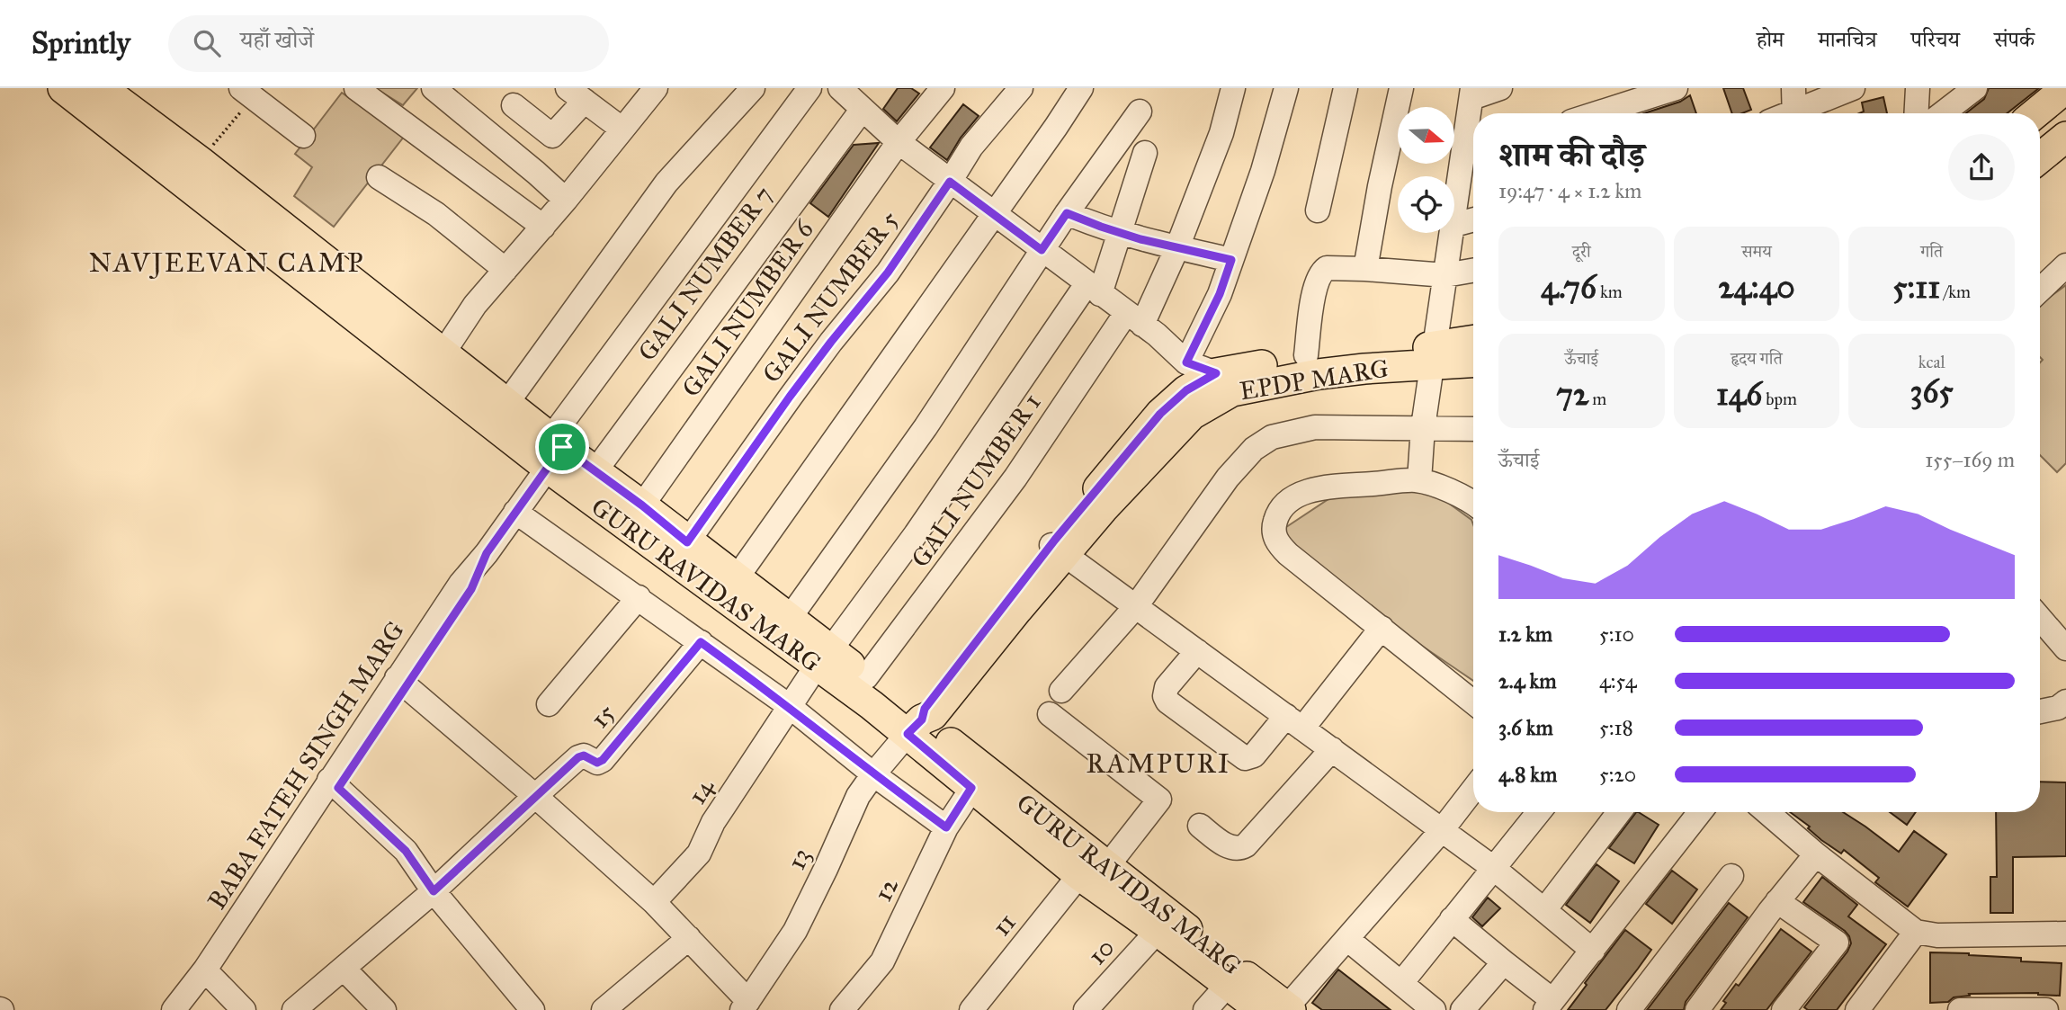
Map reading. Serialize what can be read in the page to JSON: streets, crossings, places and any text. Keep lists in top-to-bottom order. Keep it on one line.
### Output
{"streets":{"main road":["EPDP MARG","GURU RAVIDAS MARG"],"street":["GALI NUMBER 7","GALI NUMBER 5","GALI NUMBER 6","GALI NUMBER 1","15","BABA FATEH SINGH MARG","14","13","12","11","10"]},"crossings":[["GALI NUMBER 7","GURU RAVIDAS MARG"],["GALI NUMBER 5","GURU RAVIDAS MARG"],["GALI NUMBER 6","GURU RAVIDAS MARG"],["EPDP MARG","GURU RAVIDAS MARG"],["EPDP MARG","13"],["GALI NUMBER 1","GURU RAVIDAS MARG"],["GURU RAVIDAS MARG","BABA FATEH SINGH MARG"],["GURU RAVIDAS MARG","14"],["GURU RAVIDAS MARG","13"],["GURU RAVIDAS MARG","12"],["GURU RAVIDAS MARG","11"],["GURU RAVIDAS MARG","10"]],"districts":["NAVJEEVAN CAMP","RAMPURI"],"north":"right","page":{"header":"Sprintly","search":"यहाँ खोजें","nav":["होम","मानचित्र","परिचय","संपर्क"],"heading":["शाम की दौड़","19:47 · 4 × 1.2 km"],"stats":[["दूरी","4.76 km"],["समय","24:40"],["गति","5:11 /km"],["ऊँचाई","72 m"],["हृदय गति","146 bpm"],["kcal","365"]],"chart":["ऊँचाई","155–169 m"],"list":[{"name":"1.2 km","note":"5:10"},{"name":"2.4 km","note":"4:54"},{"name":"3.6 km","note":"5:18"},{"name":"4.8 km","note":"5:20"}]}}
